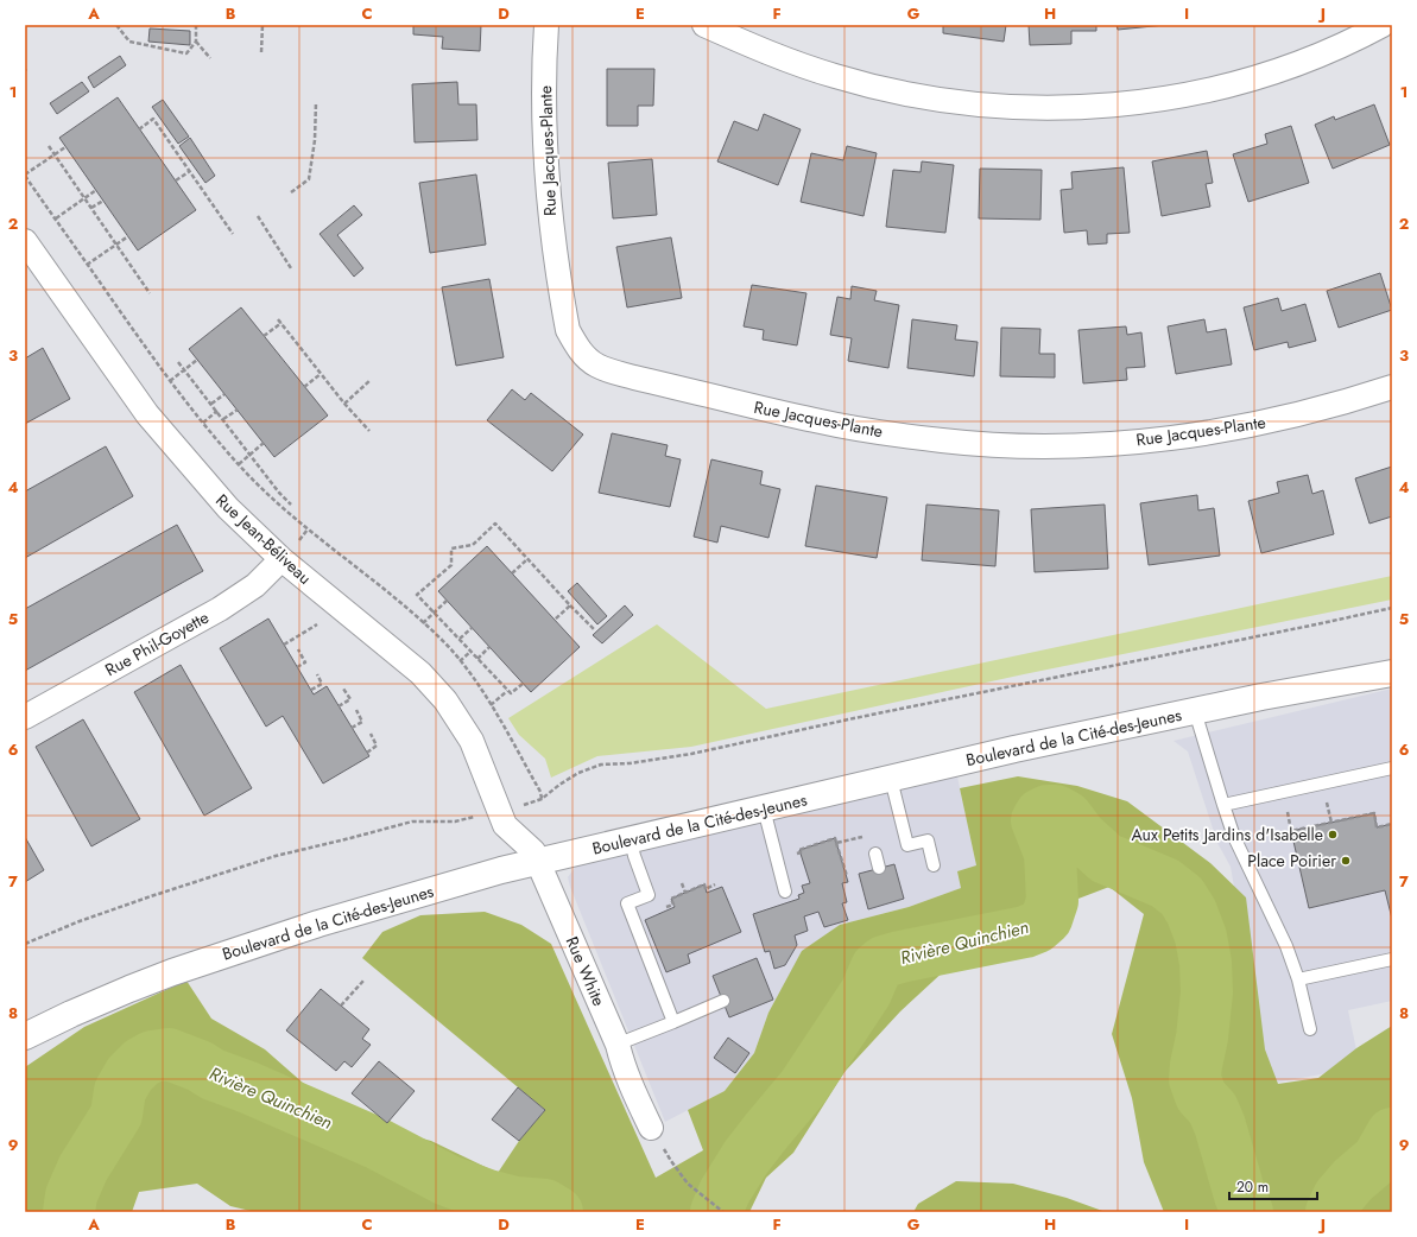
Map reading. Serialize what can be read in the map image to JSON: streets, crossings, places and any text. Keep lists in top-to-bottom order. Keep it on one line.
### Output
{"streets":{"main road":["Boulevard de la Cité-des-Jeunes"],"street":["Rue Jacques-Plante","Rue Jean-Béliveau","Rue Phil-Goyette","Rue White"]},"crossings":[["Rue Jean-Béliveau","Rue Phil-Goyette"],["Rue Jean-Béliveau","Rue White"],["Boulevard de la Cité-des-Jeunes","Rue White"]],"water":["Rivière Quinchien"],"places":["Aux Petits Jardins d'Isabelle","Place Poirier"],"scale_bar":"20 m","grid":{"columns":["A","B","C","D","E","F","G","H","I","J"],"rows":["1","2","3","4","5","6","7","8","9"]}}
